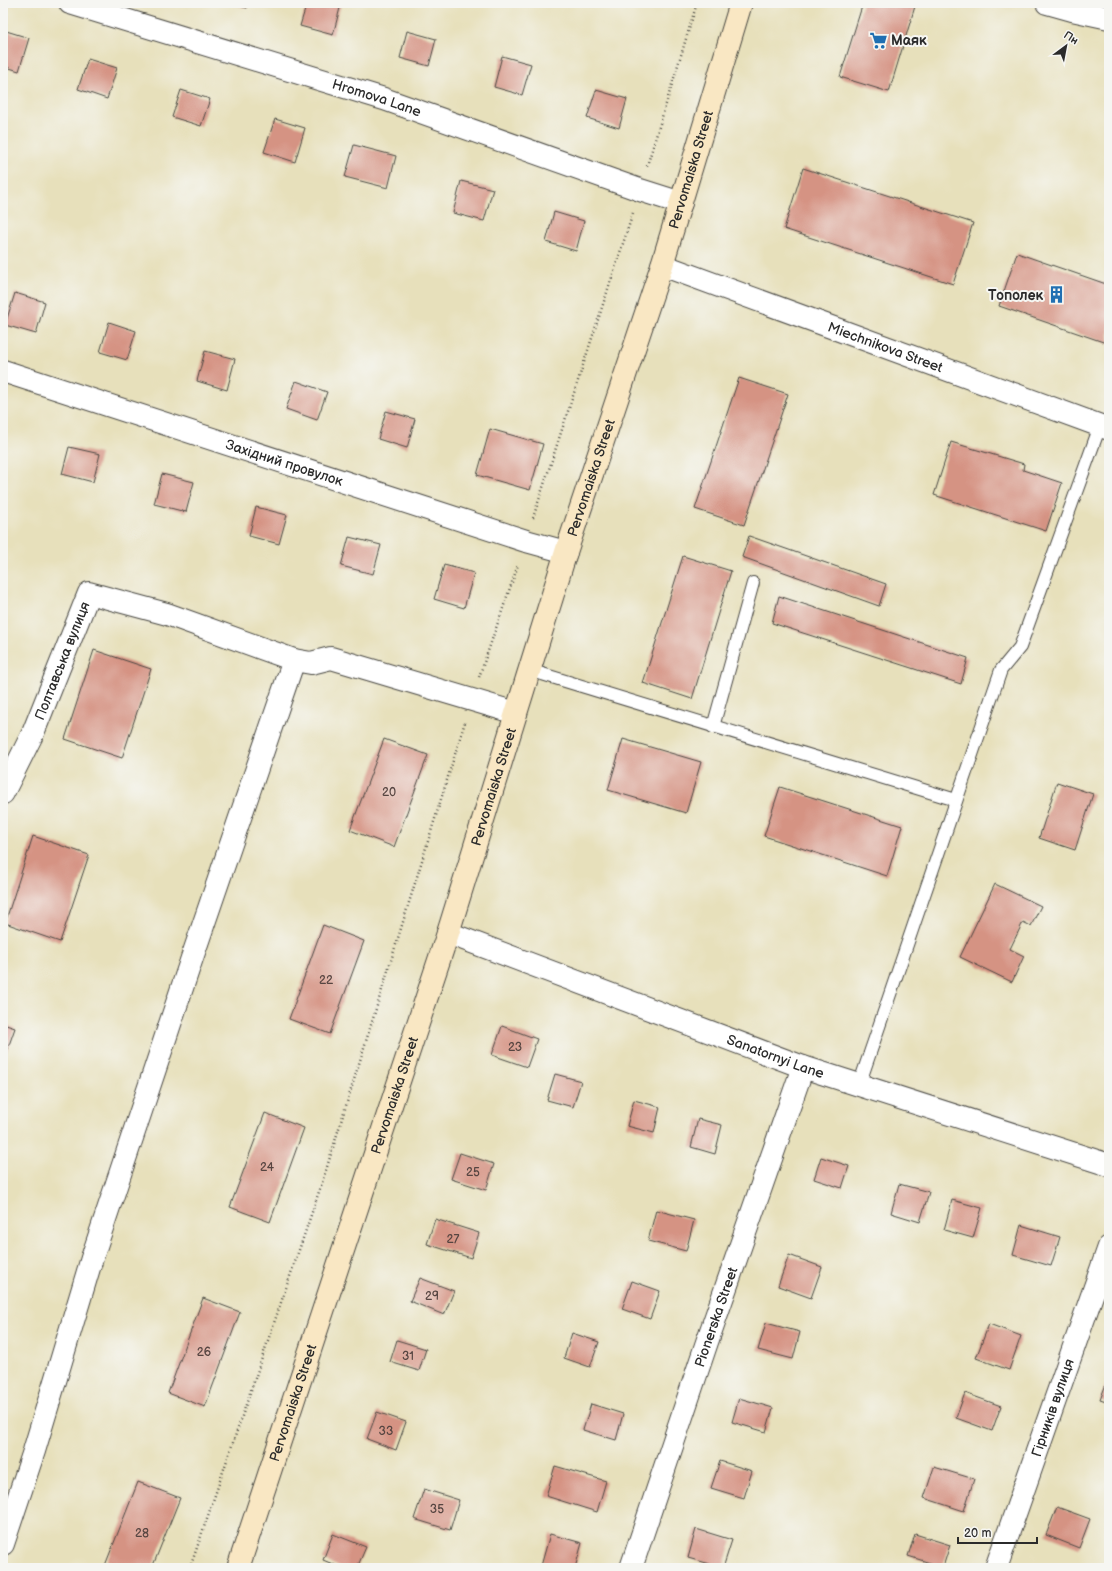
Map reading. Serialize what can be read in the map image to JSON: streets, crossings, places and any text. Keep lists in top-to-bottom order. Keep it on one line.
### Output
{"streets":{"main road":["Pervomaiska Street"],"street":["Hromova Lane","Miechnikova Street","Західний провулок","Полтавська вулиця","Sanatornyi Lane","Pionerska Street","Гірників вулиця"]},"crossings":[["Hromova Lane","Pervomaiska Street"],["Pervomaiska Street","Miechnikova Street"],["Pervomaiska Street","Західний провулок"],["Pervomaiska Street","Sanatornyi Lane"],["Sanatornyi Lane","Pionerska Street"]],"places":{"supermarket":["Маяк"],"building":["Тополек"]},"house_numbers":["20","22","23","24","25","27","29","26","31","33","35","28"],"scale_bar":"20 m","north":"top right"}
